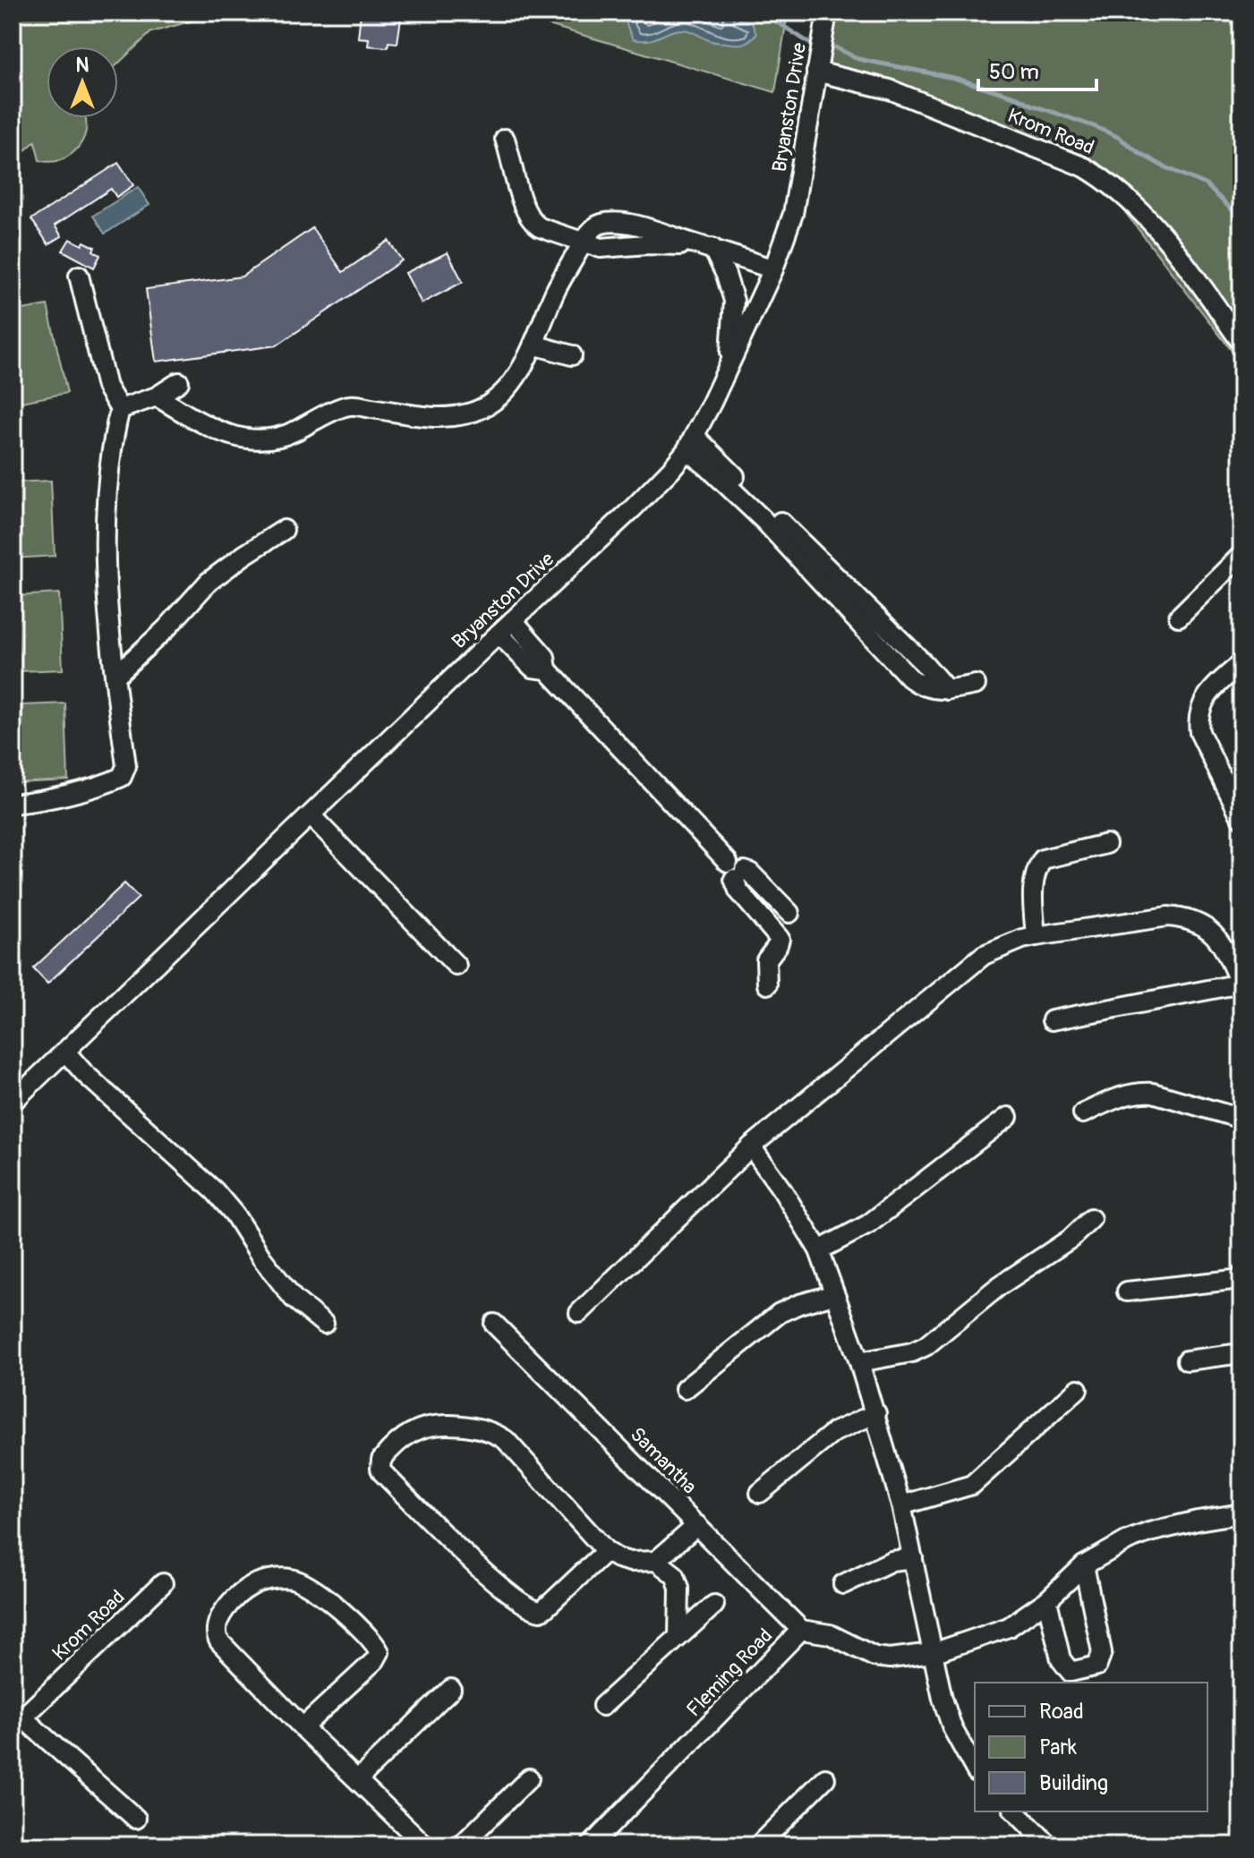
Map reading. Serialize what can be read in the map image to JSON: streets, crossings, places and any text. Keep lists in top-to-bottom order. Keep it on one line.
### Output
{"streets":{"street":["Bryanston Drive","Krom Road","Samantha","Fleming Road"]},"crossings":[["Bryanston Drive","Krom Road"],["Samantha","Fleming Road"]],"legend":["Road","Park","Building"],"scale_bar":"50 m","north":"top"}
